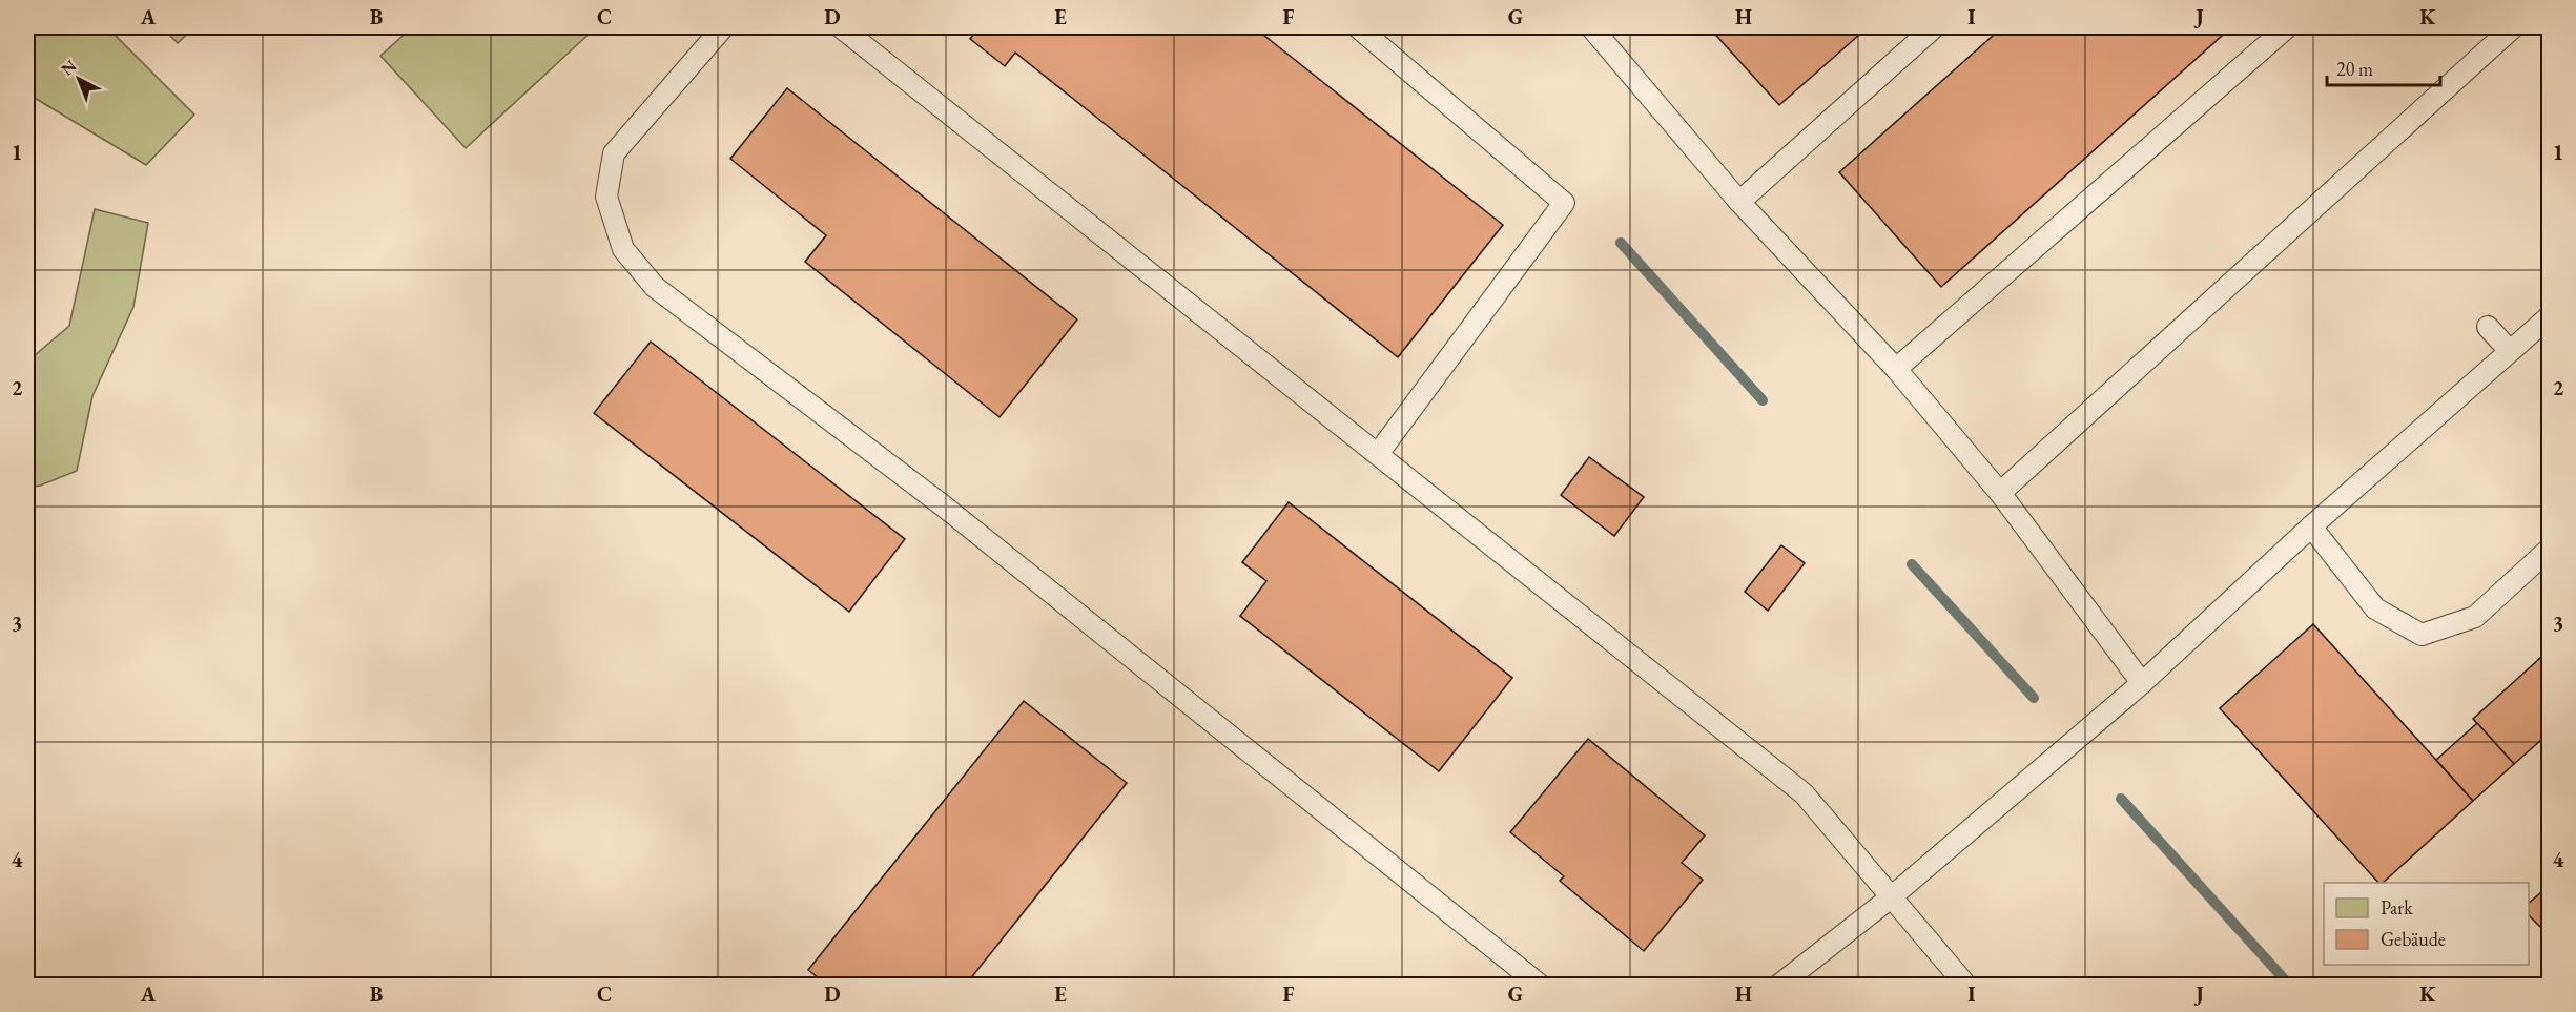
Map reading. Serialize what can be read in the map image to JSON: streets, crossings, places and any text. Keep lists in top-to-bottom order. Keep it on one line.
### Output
{"legend":["Park","Gebäude"],"scale_bar":"20 m","north":"top left","grid":{"columns":["A","B","C","D","E","F","G","H","I","J","K"],"rows":["1","2","3","4"]}}
